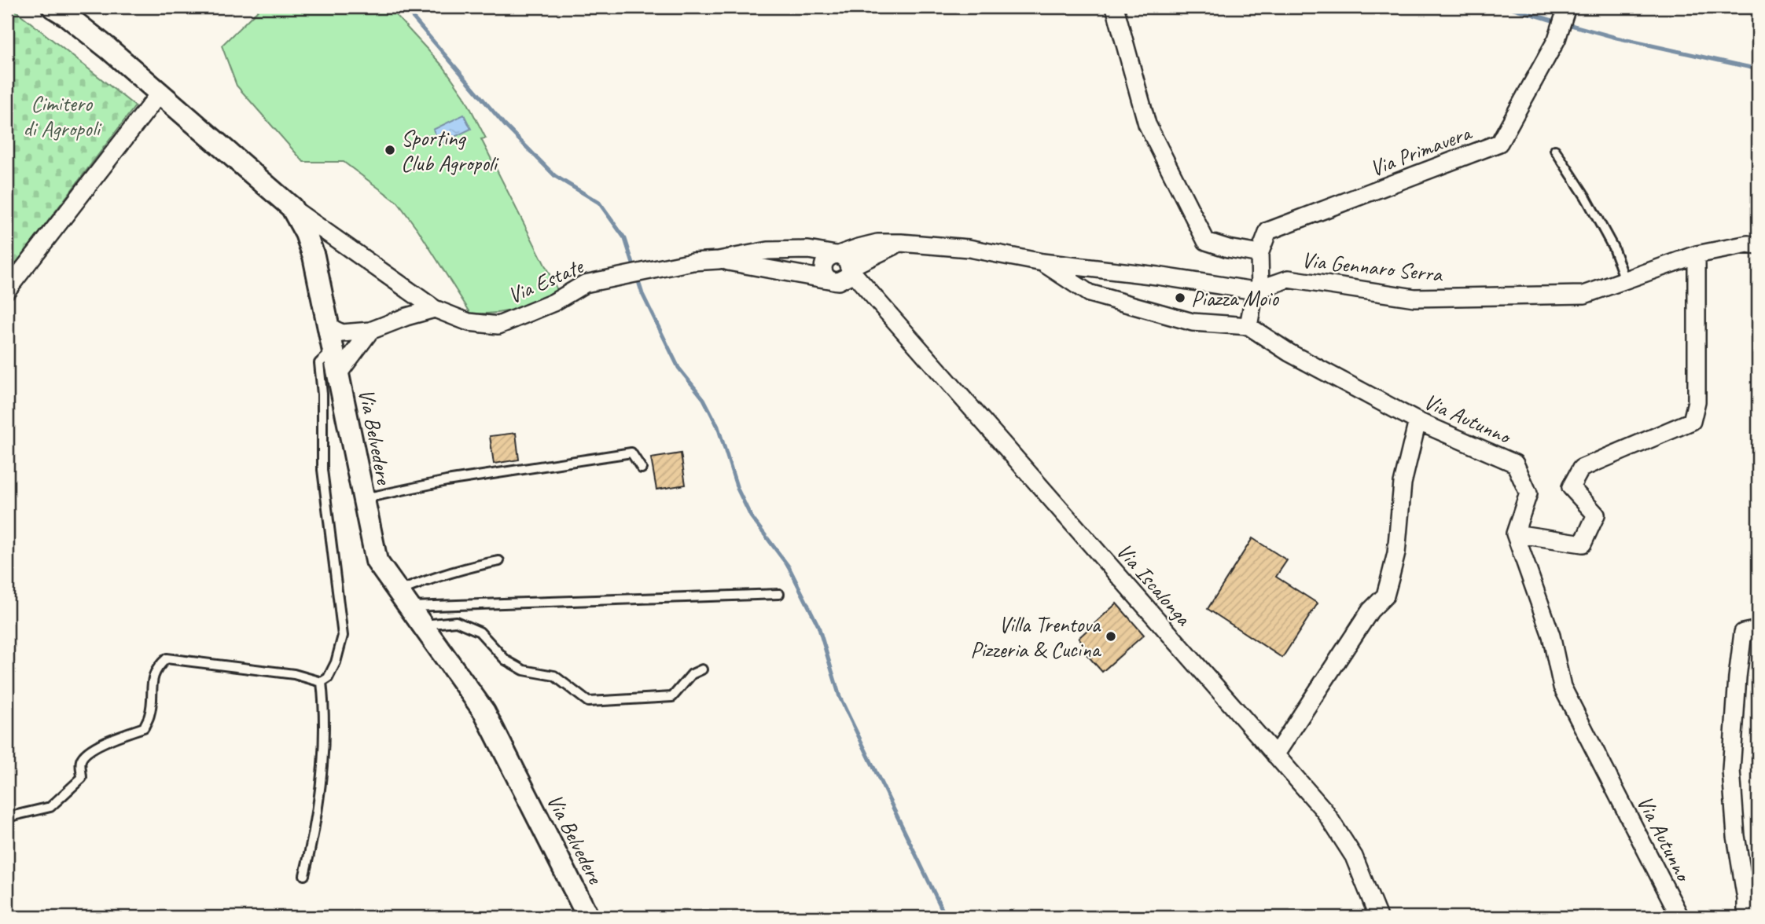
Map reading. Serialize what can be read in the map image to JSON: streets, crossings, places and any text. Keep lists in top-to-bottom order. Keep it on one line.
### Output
{"streets":{"street":["Via Primavera","Via Gennaro Serra","Via Estate","Via Autunno","Via Belvedere","Via Iscalonga"]},"crossings":[["Via Primavera","Via Gennaro Serra"],["Via Gennaro Serra","Via Autunno"],["Via Estate","Via Belvedere"],["Via Estate","Via Iscalonga"]],"parks":["Cimitero di Agropoli"],"places":["Sporting Club Agropoli","Piazza Moio","Villa Trentova Pizzeria & Cucina"]}
